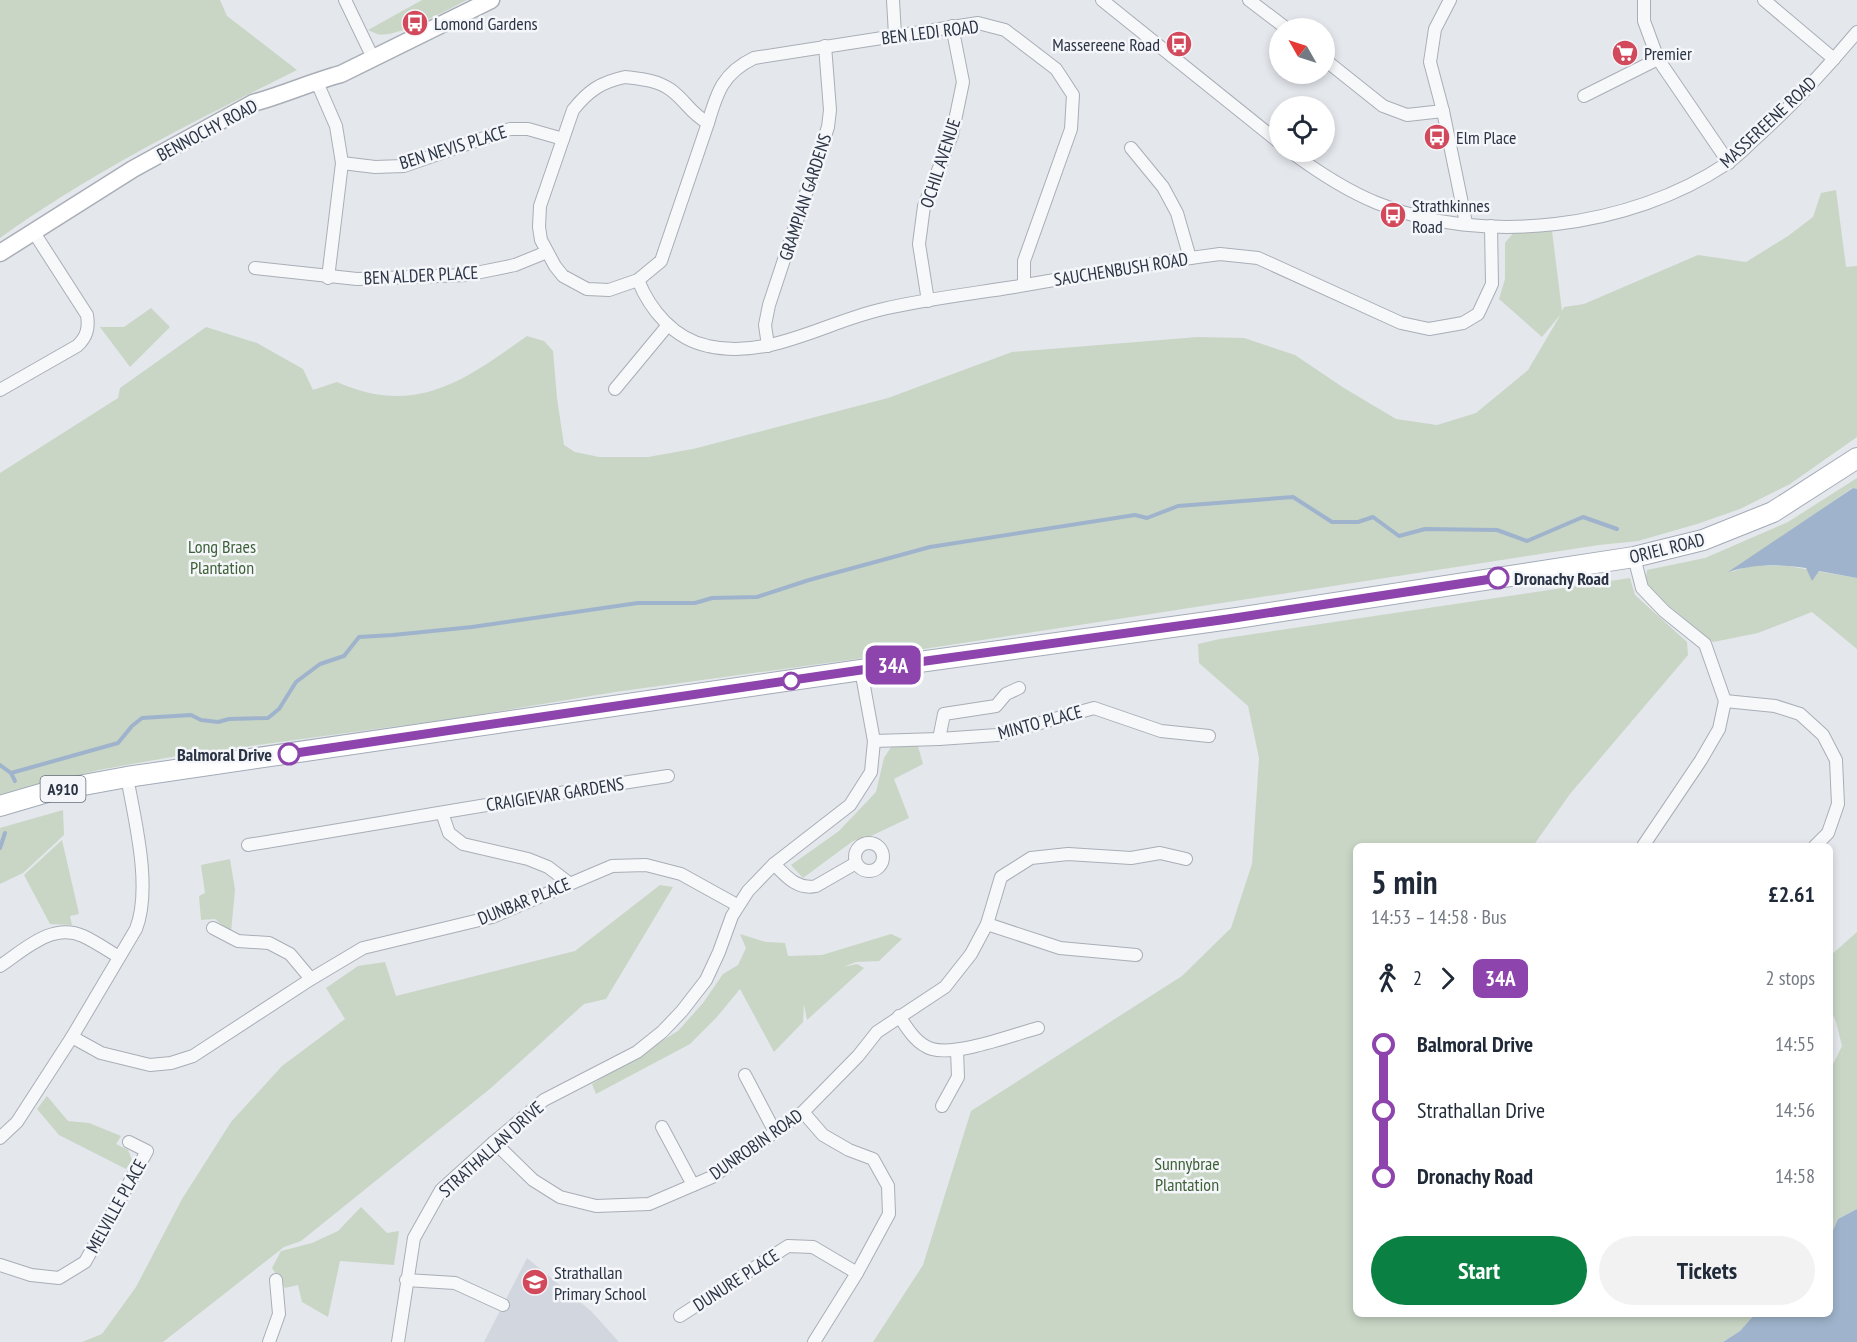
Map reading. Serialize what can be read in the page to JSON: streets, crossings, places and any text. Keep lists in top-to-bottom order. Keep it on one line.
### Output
{"streets":{"main road":["ORIEL ROAD","A910"],"street":["BEN LEDI ROAD","MASSEREENE ROAD","BENNOCHY ROAD","BEN NEVIS PLACE","OCHIL AVENUE","GRAMPIAN GARDENS","SAUCHENBUSH ROAD","BEN ALDER PLACE","MINTO PLACE","CRAIGIEVAR GARDENS","DUNBAR PLACE","DUNROBIN ROAD","STRATHALLAN DRIVE","MELVILLE PLACE","DUNURE PLACE"]},"crossings":[["BEN LEDI ROAD","BEN NEVIS PLACE"],["BEN LEDI ROAD","OCHIL AVENUE"],["BEN LEDI ROAD","GRAMPIAN GARDENS"],["BEN LEDI ROAD","SAUCHENBUSH ROAD"],["BEN LEDI ROAD","BEN ALDER PLACE"],["MASSEREENE ROAD","SAUCHENBUSH ROAD"],["BEN NEVIS PLACE","SAUCHENBUSH ROAD"],["BEN NEVIS PLACE","BEN ALDER PLACE"],["OCHIL AVENUE","SAUCHENBUSH ROAD"],["GRAMPIAN GARDENS","SAUCHENBUSH ROAD"],["SAUCHENBUSH ROAD","BEN ALDER PLACE"],["ORIEL ROAD","STRATHALLAN DRIVE"],["MINTO PLACE","STRATHALLAN DRIVE"],["DUNBAR PLACE","STRATHALLAN DRIVE"],["DUNROBIN ROAD","STRATHALLAN DRIVE"]],"parks":["Long Braes Plantation","Sunnybrae Plantation"],"places":{"bus stop":["Lomond Gardens","Massereene Road","Elm Place","Strathkinnes Road"],"supermarket":["Premier"],"other":["Dronachy Road","Balmoral Drive"],"school or university":["Strathallan Primary School"]},"lines":["bus line 34A"],"north":"top left","page":{"on_map":"34A","heading":["5 min","14:53 – 14:58 · Bus","£2.61"],"legs":["2","34A","2 stops"],"list":[{"name":"Balmoral Drive","value":"14:55"},{"name":"Strathallan Drive","value":"14:56"},{"name":"Dronachy Road","value":"14:58"}],"buttons":["Start","Tickets"]}}
